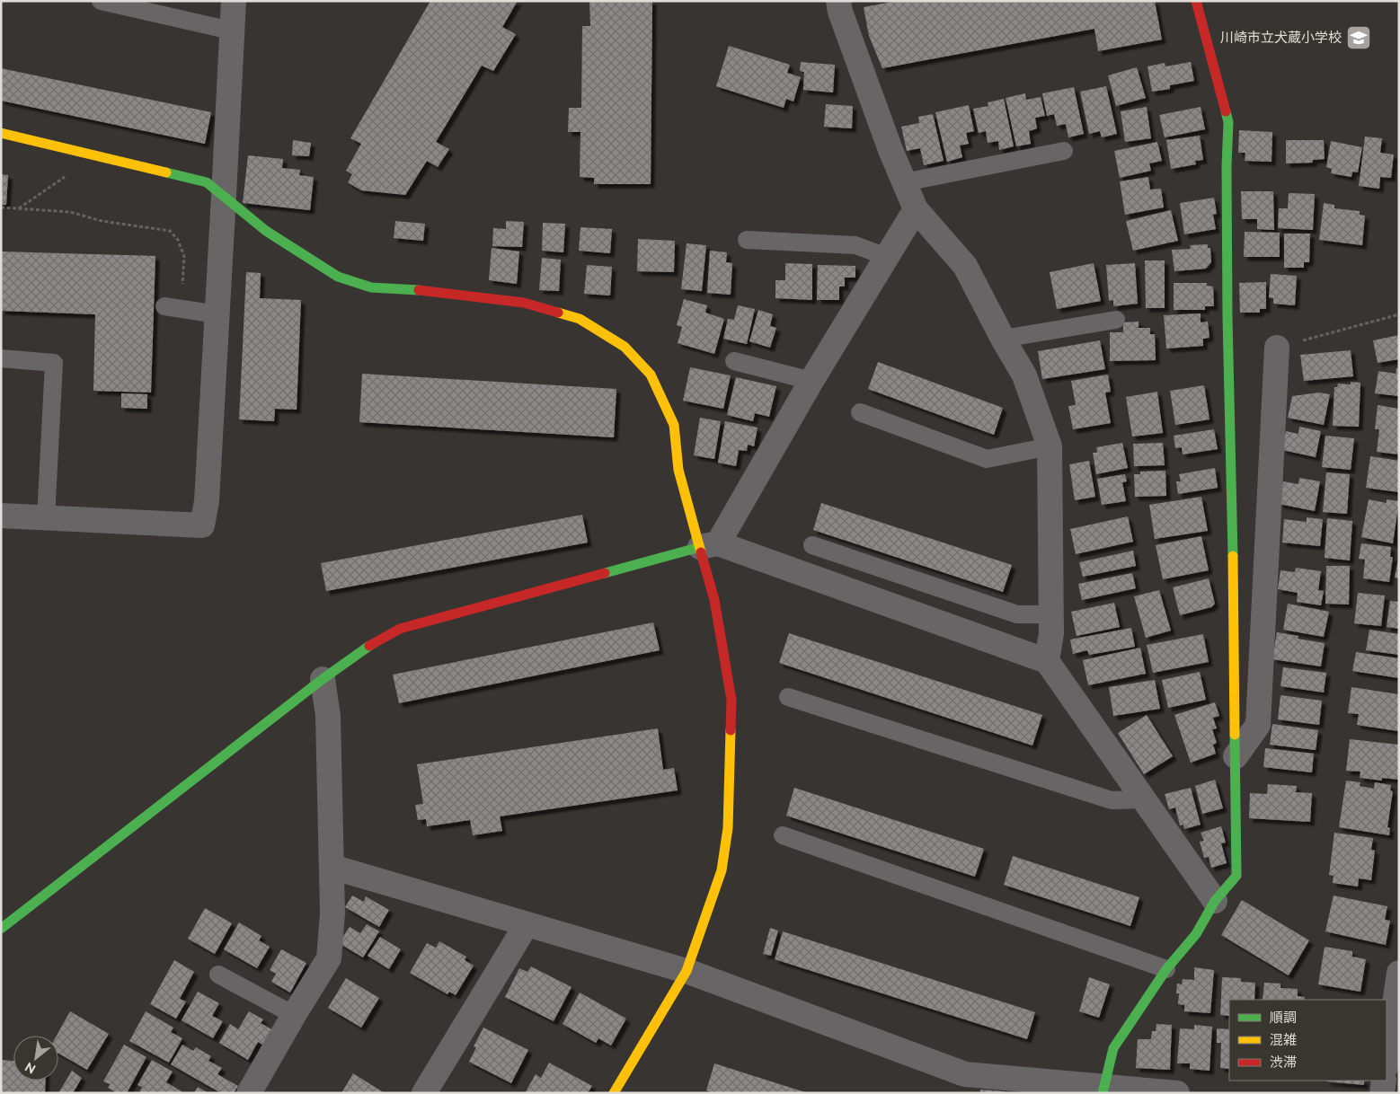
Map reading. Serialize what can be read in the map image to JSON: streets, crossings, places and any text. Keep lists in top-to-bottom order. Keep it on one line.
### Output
{"places":{"school or university":["川崎市立犬蔵小学校"]},"legend":["順調","混雑","渋滞"],"north":"bottom left"}
